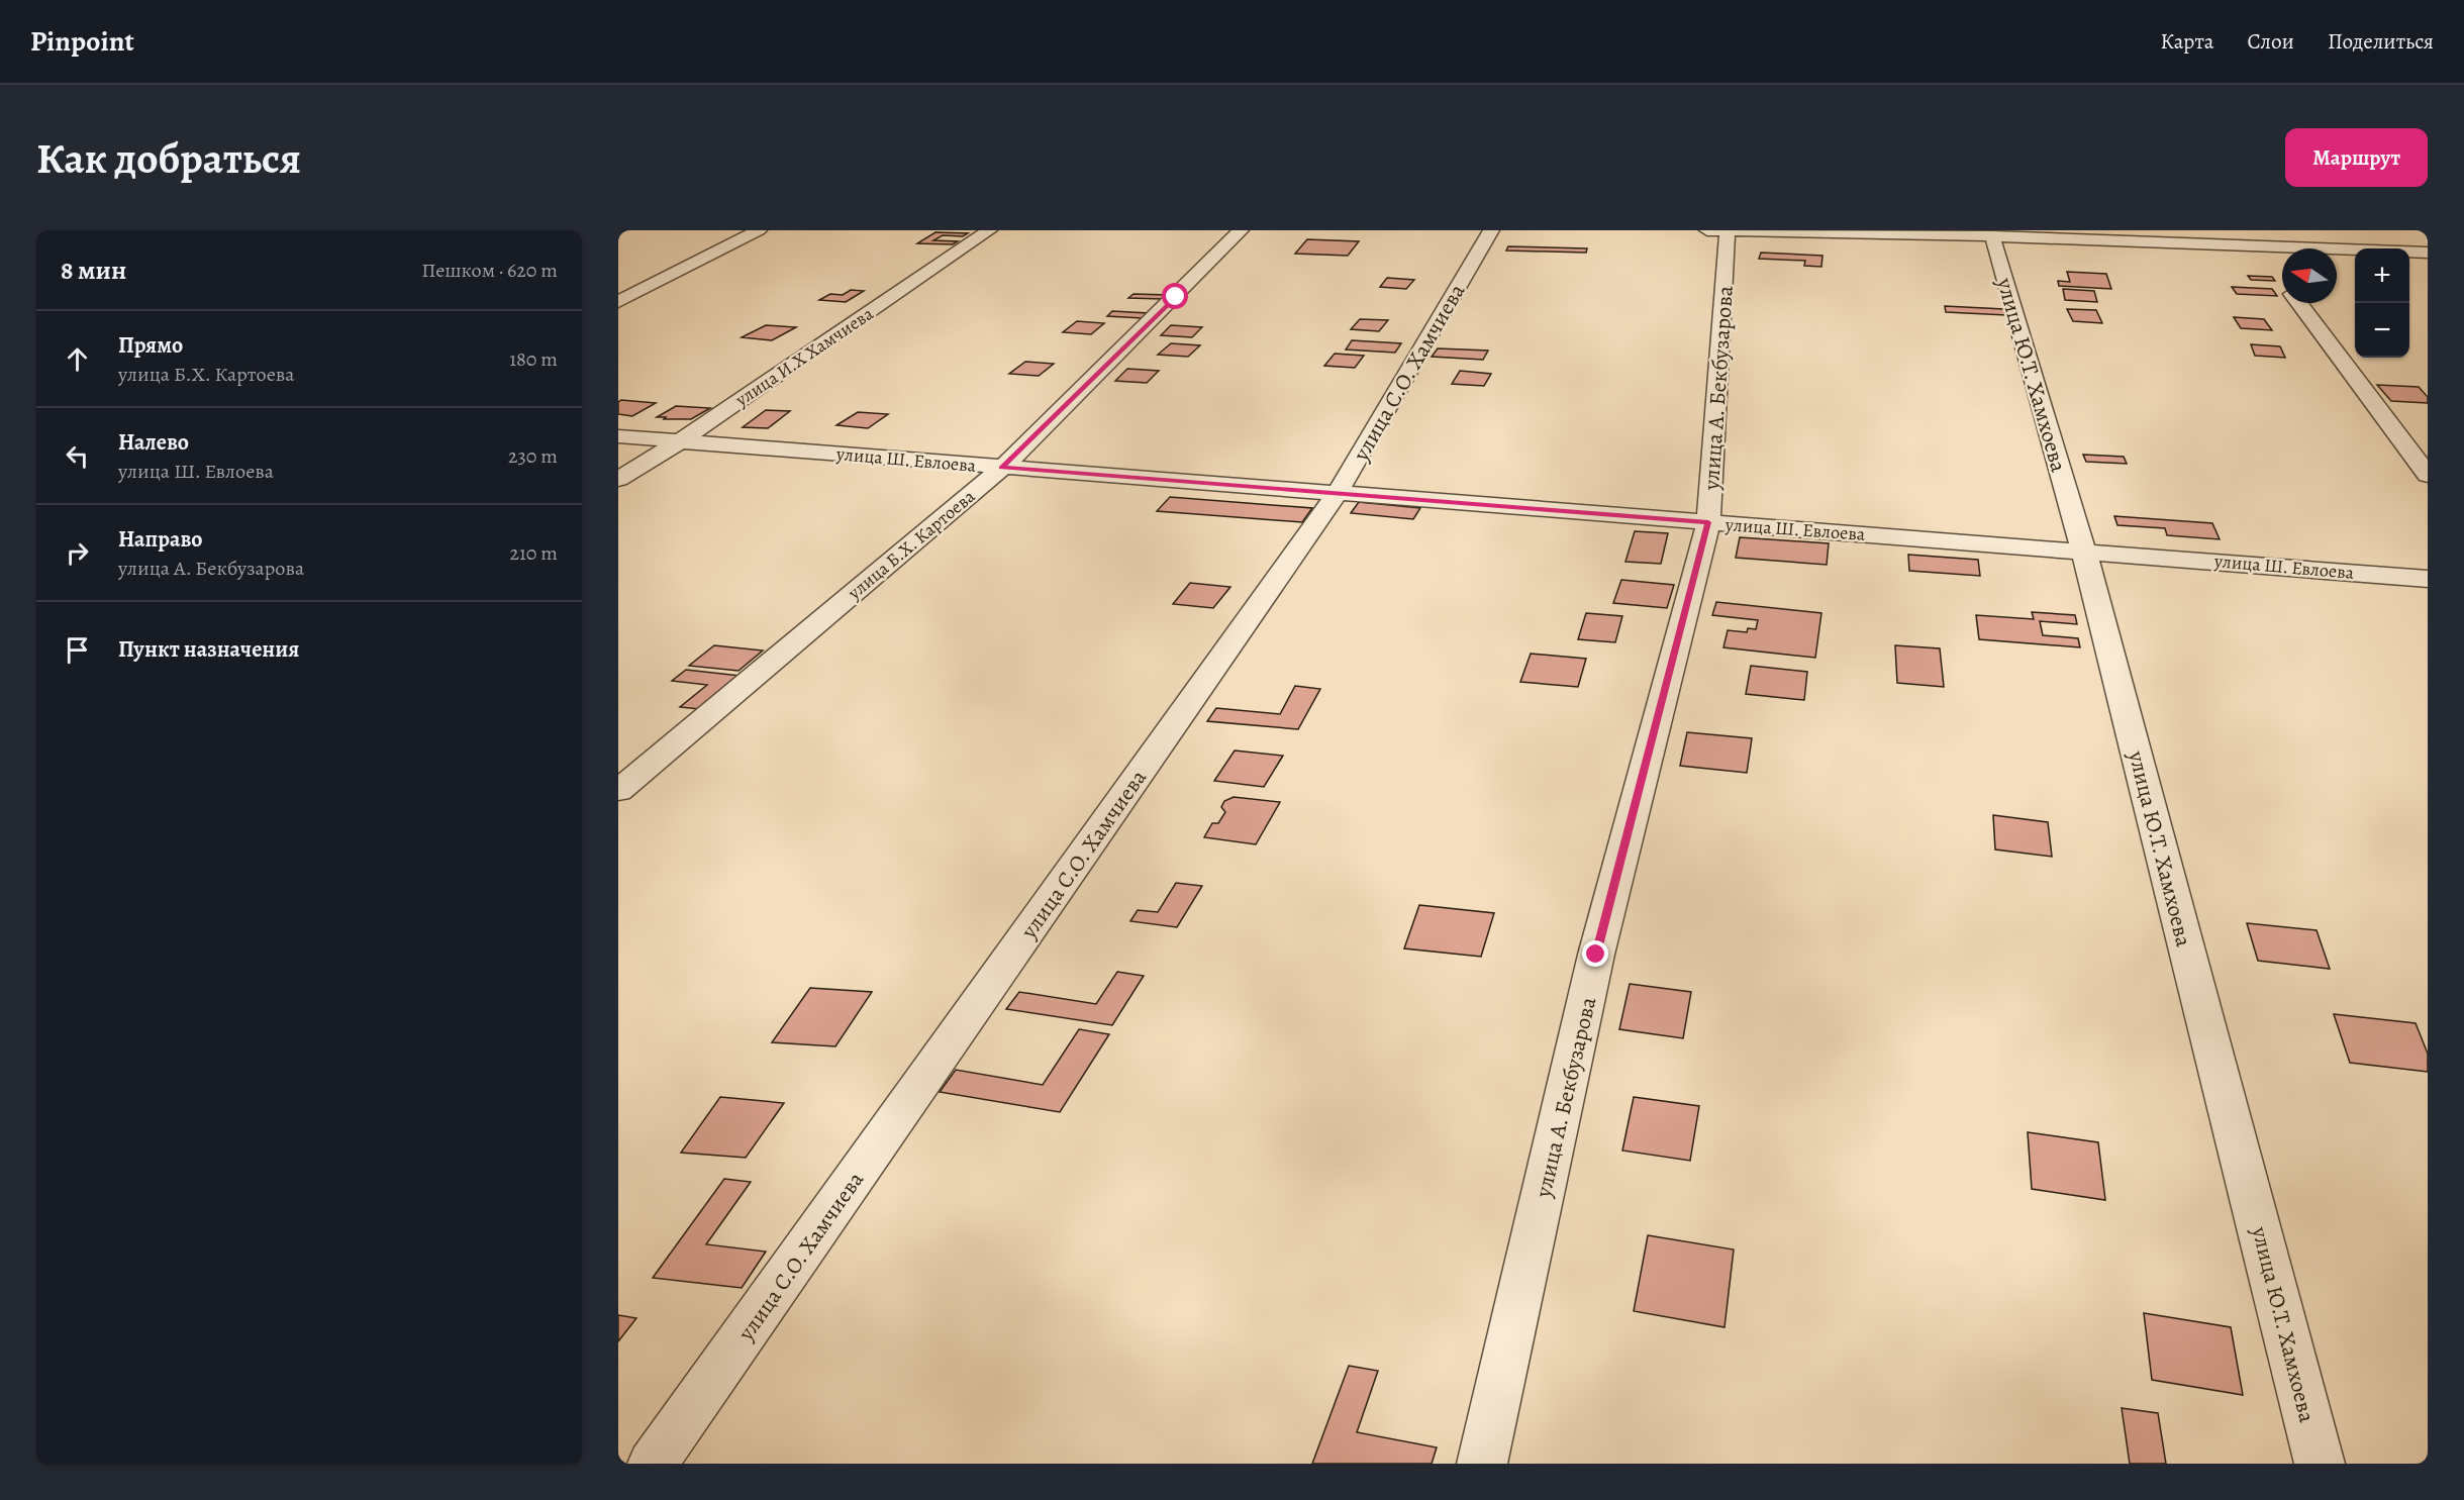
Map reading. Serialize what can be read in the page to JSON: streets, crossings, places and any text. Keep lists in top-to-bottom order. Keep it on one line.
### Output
{"streets":{"street":["улица И.Х Хамчиева","улица С.О. Хамчиева","улица Ю.Т. Хамхоева","улица А. Бекбузарова","улица Ш. Евлоева","улица Б.Х. Картоева"]},"crossings":[["улица И.Х Хамчиева","улица Ш. Евлоева"],["улица С.О. Хамчиева","улица Ш. Евлоева"],["улица Ю.Т. Хамхоева","улица Ш. Евлоева"],["улица А. Бекбузарова","улица Ш. Евлоева"],["улица Ш. Евлоева","улица Б.Х. Картоева"]],"north":"left","page":{"header":"Pinpoint","nav":["Карта","Слои","Поделиться"],"buttons":"Маршрут","title":"Как добраться","heading":["8 мин","Пешком · 620 m"],"map_buttons":["+","−"],"list":[["Прямо","улица Б.Х. Картоева","180 m"],["Налево","улица Ш. Евлоева","230 m"],["Направо","улица А. Бекбузарова","210 m"],"Пункт назначения"]}}
